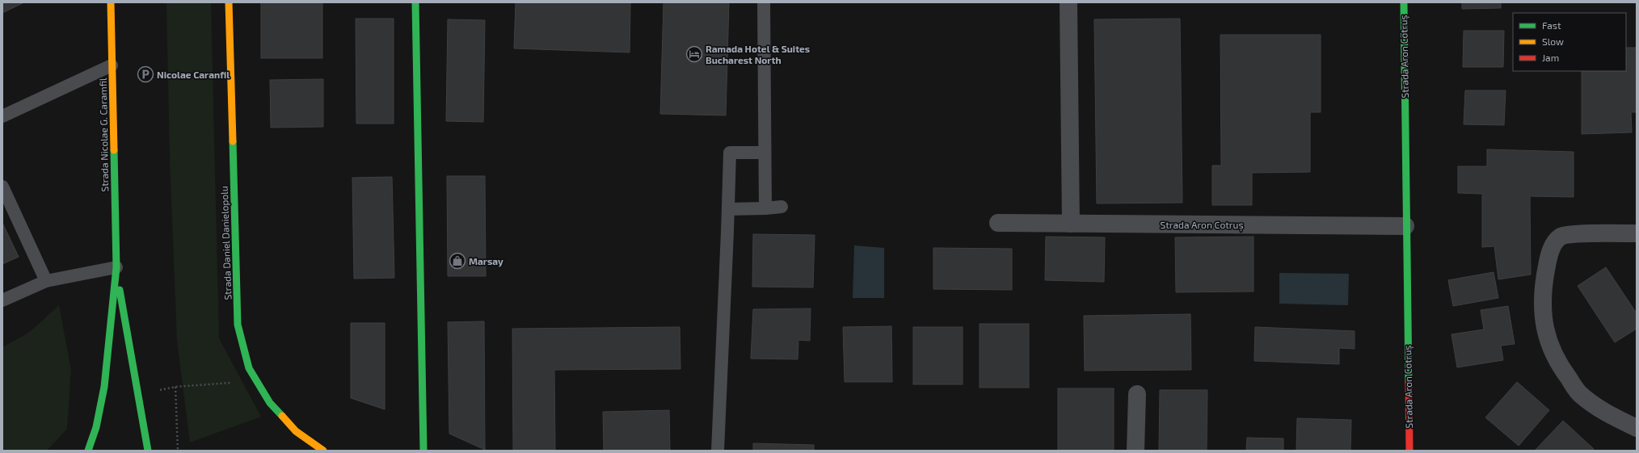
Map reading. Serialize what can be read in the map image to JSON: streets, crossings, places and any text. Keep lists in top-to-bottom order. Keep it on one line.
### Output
{"streets":{"street":["Strada Aron Cotruș","Strada Nicolae G. Caramfil","Strada Daniel Danielopolu"]},"places":{"hotel":["Ramada Hotel & Suites Bucharest North"],"parking":["Nicolae Caranfil"],"shop":["Marsay"]},"legend":["Fast","Slow","Jam"]}
